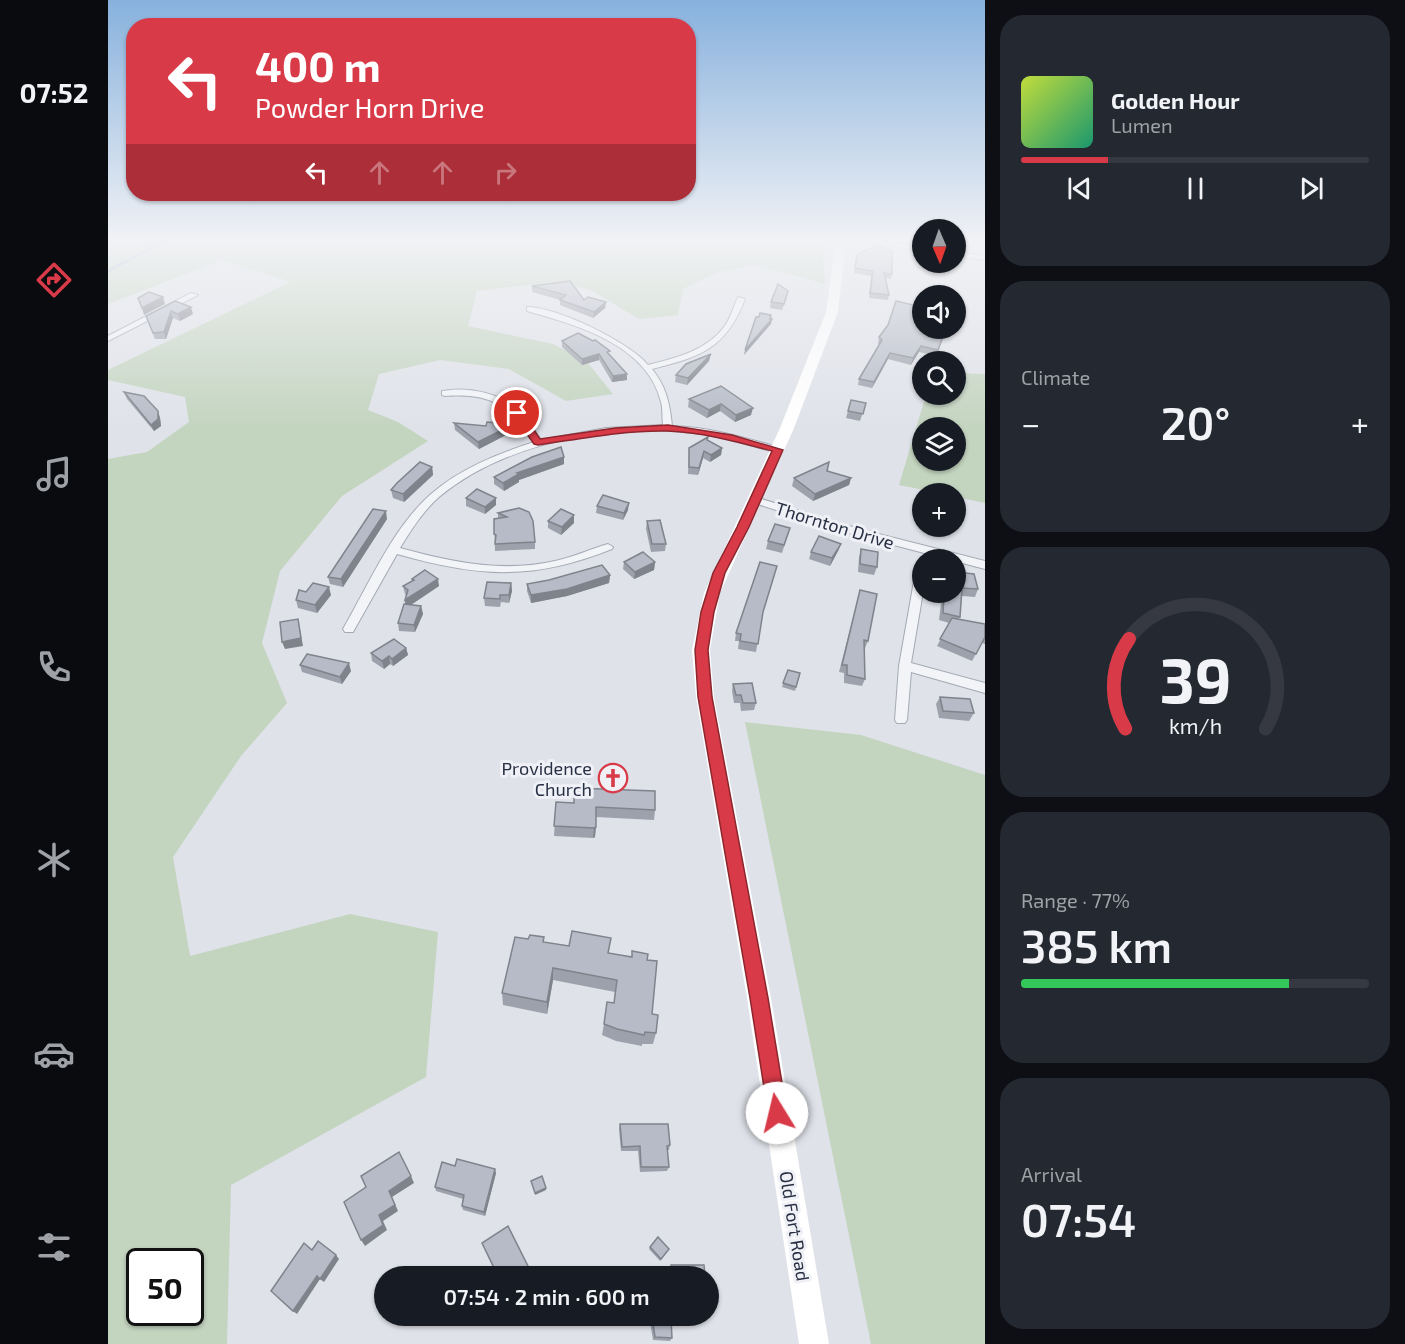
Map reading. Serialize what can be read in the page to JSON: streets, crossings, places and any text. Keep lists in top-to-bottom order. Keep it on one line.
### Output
{"streets":{"main road":["Old Fort Road"],"street":["Thornton Drive"]},"crossings":[["Thornton Drive","Old Fort Road"]],"places":{"church":["Providence Church"]},"north":"bottom","page":{"tabs":"07:52","turn":["400 m","Powder Horn Drive"],"song":["Golden Hour","Lumen"],"map_buttons":["+","−"],"tile":["Climate",["Range · 77%","385 km"],["Arrival","07:54"]],"heat":["−","20°","+"],"limit":"50","trip":"07:54 · 2 min · 600 m","gauge":["39","km/h"]}}
